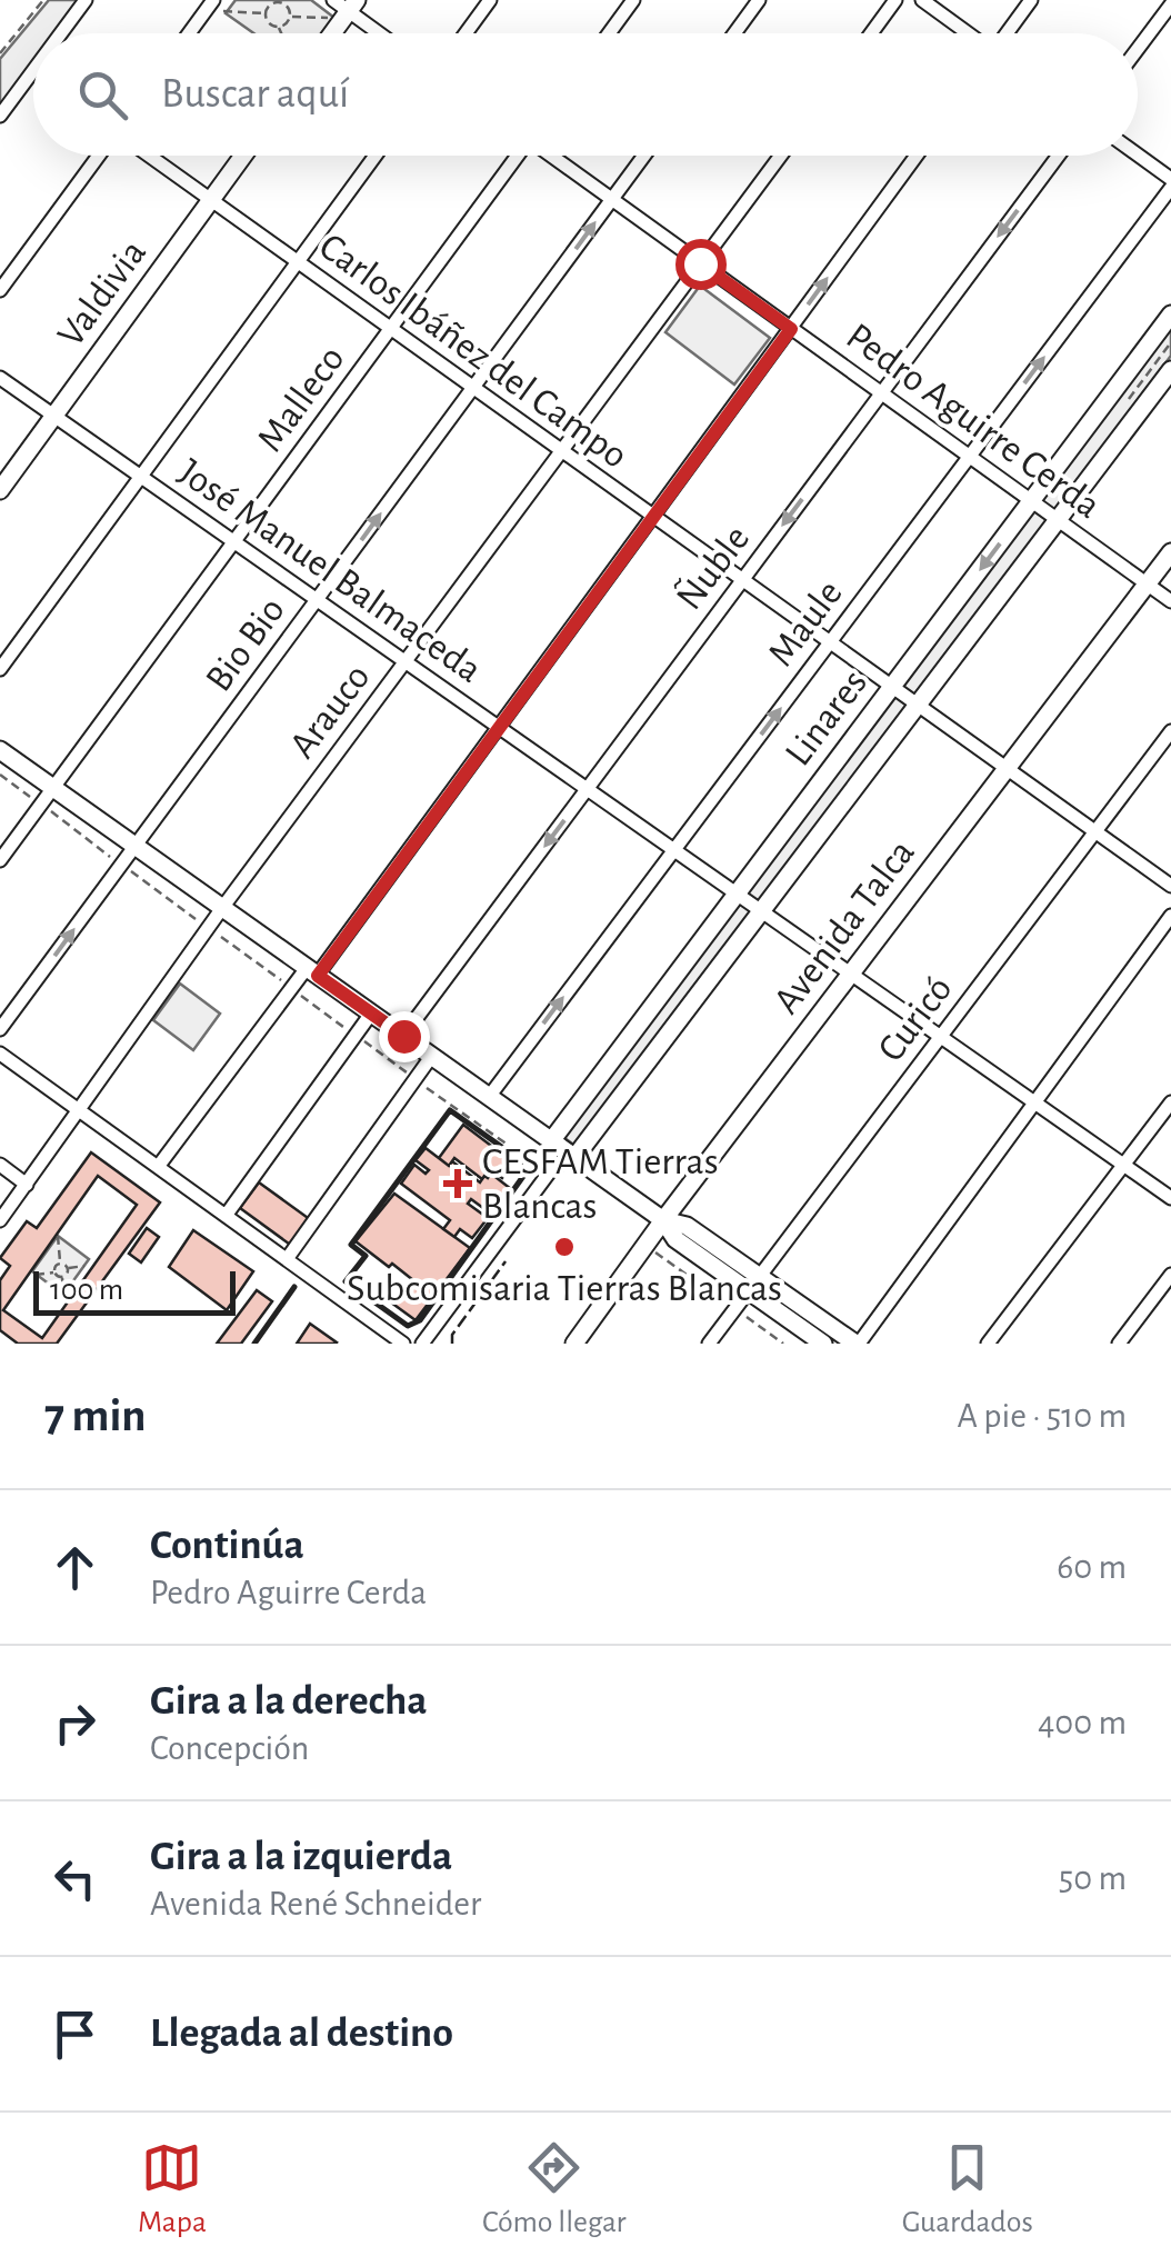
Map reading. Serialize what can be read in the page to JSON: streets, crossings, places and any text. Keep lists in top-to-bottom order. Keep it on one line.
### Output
{"streets":{"main road":["Valdivia","Linares","Avenida Talca"],"street":["Carlos Ibáñez del Campo","Malleco","Pedro Aguirre Cerda","Ñuble","José Manuel Balmaceda","Maule","Bio Bio","Arauco","Curicó"]},"crossings":[["Valdivia","Carlos Ibáñez del Campo"],["Valdivia","José Manuel Balmaceda"],["Carlos Ibáñez del Campo","Malleco"],["Carlos Ibáñez del Campo","Ñuble"],["Carlos Ibáñez del Campo","Maule"],["Carlos Ibáñez del Campo","Bio Bio"],["Carlos Ibáñez del Campo","Arauco"],["Carlos Ibáñez del Campo","Linares"],["Carlos Ibáñez del Campo","Avenida Talca"],["Carlos Ibáñez del Campo","Curicó"],["Malleco","José Manuel Balmaceda"],["Pedro Aguirre Cerda","Ñuble"],["Pedro Aguirre Cerda","Maule"],["Pedro Aguirre Cerda","Bio Bio"],["Pedro Aguirre Cerda","Arauco"],["Pedro Aguirre Cerda","Linares"],["Pedro Aguirre Cerda","Avenida Talca"],["Ñuble","José Manuel Balmaceda"],["José Manuel Balmaceda","Maule"],["José Manuel Balmaceda","Bio Bio"],["José Manuel Balmaceda","Arauco"],["José Manuel Balmaceda","Linares"],["José Manuel Balmaceda","Avenida Talca"],["José Manuel Balmaceda","Curicó"]],"one_way":["Maule","Bio Bio"],"places":{"health":["CESFAM Tierras Blancas"],"other":["Subcomisaria Tierras Blancas"]},"scale_bar":"100 m","page":{"search":"Buscar aquí","scale":"100 m","heading":["7 min","A pie · 510 m"],"list":[["Continúa","Pedro Aguirre Cerda","60 m"],["Gira a la derecha","Concepción","400 m"],["Gira a la izquierda","Avenida René Schneider","50 m"],"Llegada al destino"],"nav":["Mapa","Cómo llegar","Guardados"]}}
